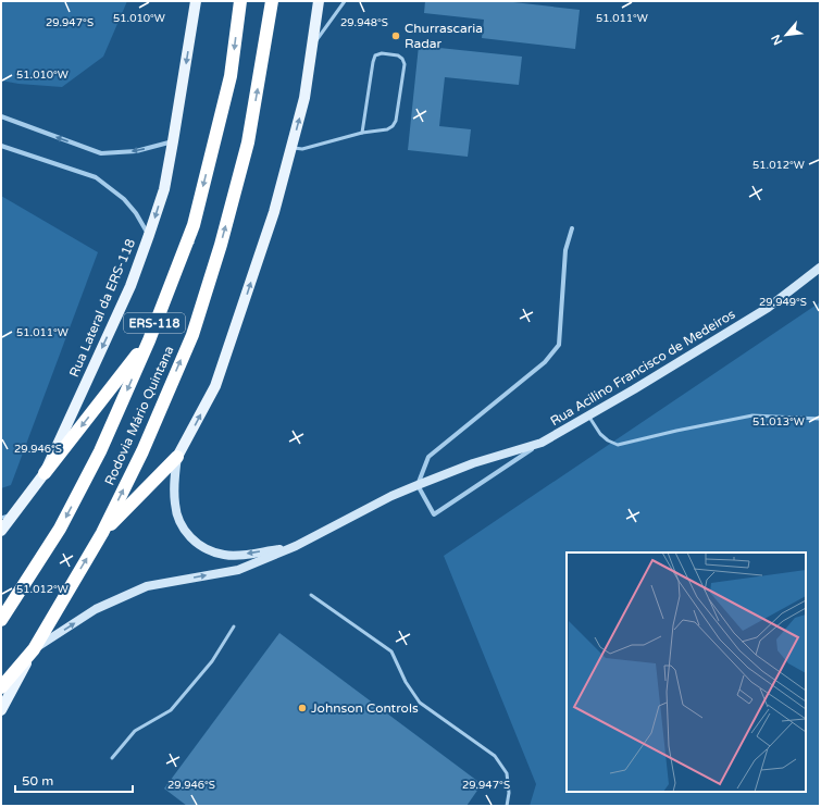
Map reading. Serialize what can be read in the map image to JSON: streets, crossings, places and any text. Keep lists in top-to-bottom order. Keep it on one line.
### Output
{"streets":{"highway":["ERS-118","Rodovia Mário Quintana"],"main road":["Rua Lateral da ERS-118","Rua Acilino Francisco de Medeiros"]},"one_way":["Rua Lateral da ERS-118"],"places":["Churrascaria Radar","Johnson Controls"],"scale_bar":"50 m","north":"bottom left","coordinates":["51.010°W","51.011°W","29.947°S","29.948°S","51.012°W","29.949°S","51.013°W","29.946°S"]}
